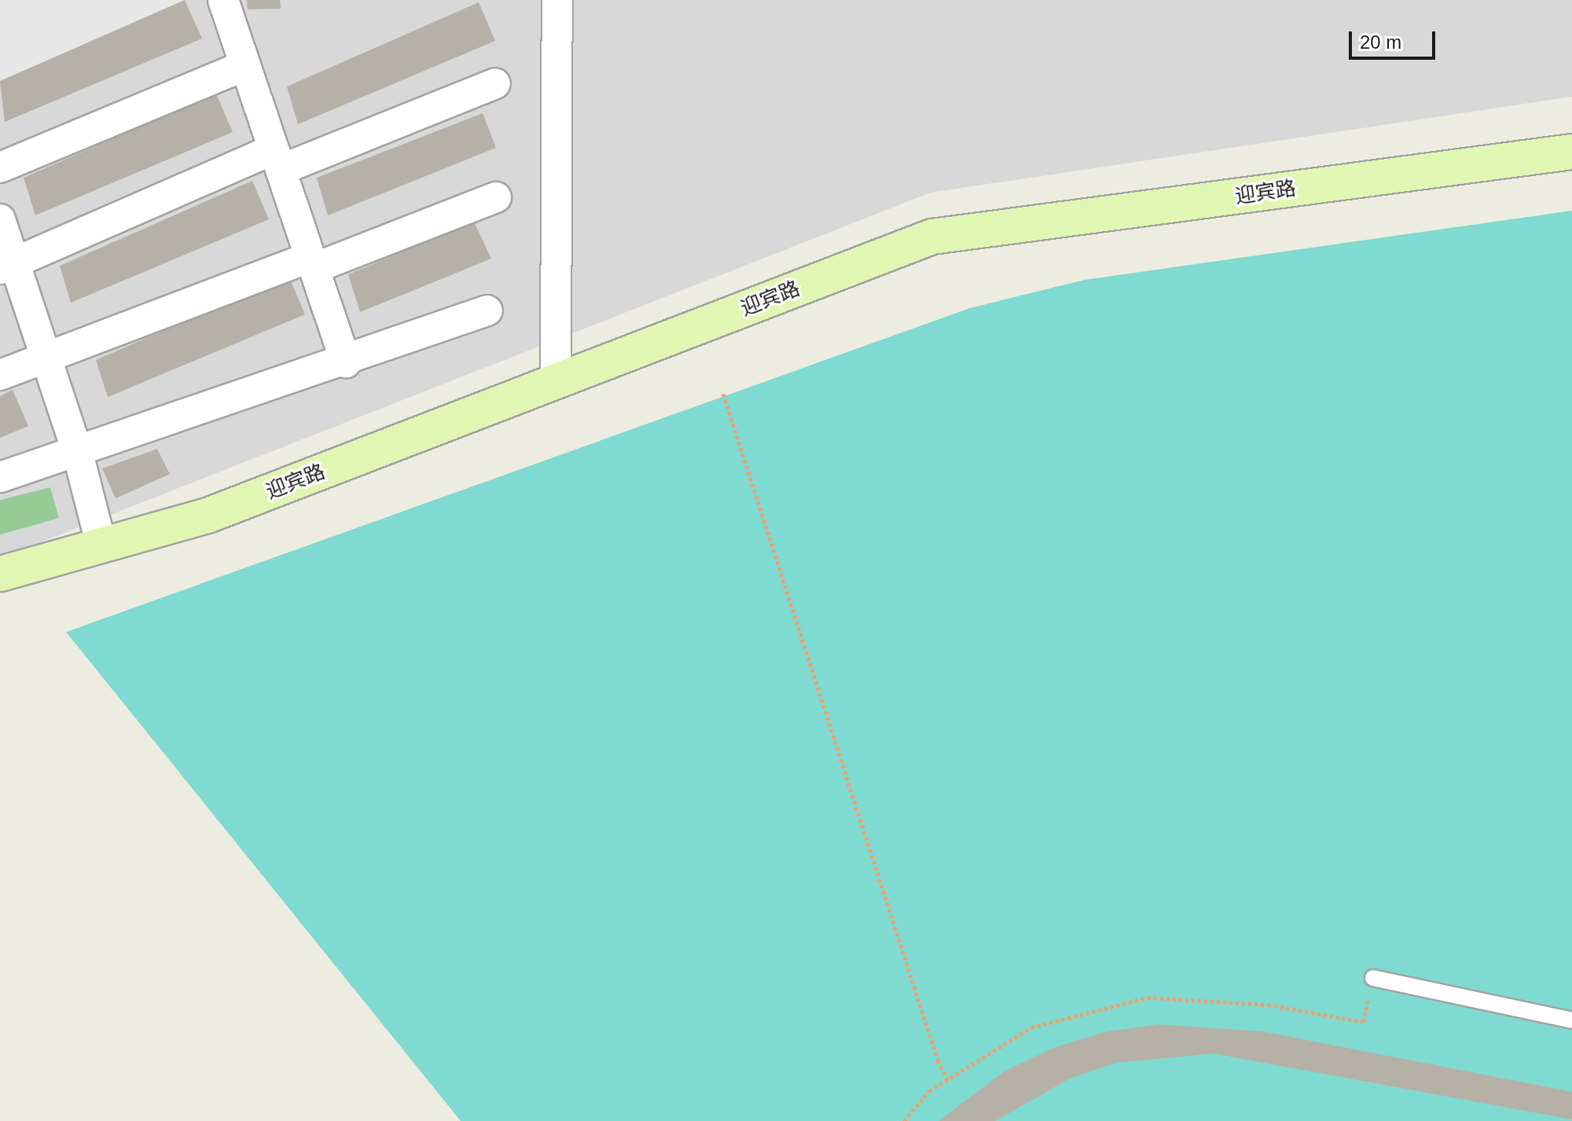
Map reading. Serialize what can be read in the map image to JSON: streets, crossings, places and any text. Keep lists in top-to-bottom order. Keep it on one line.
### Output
{"streets":{"street":["迎宾路"]},"scale_bar":"20 m"}
